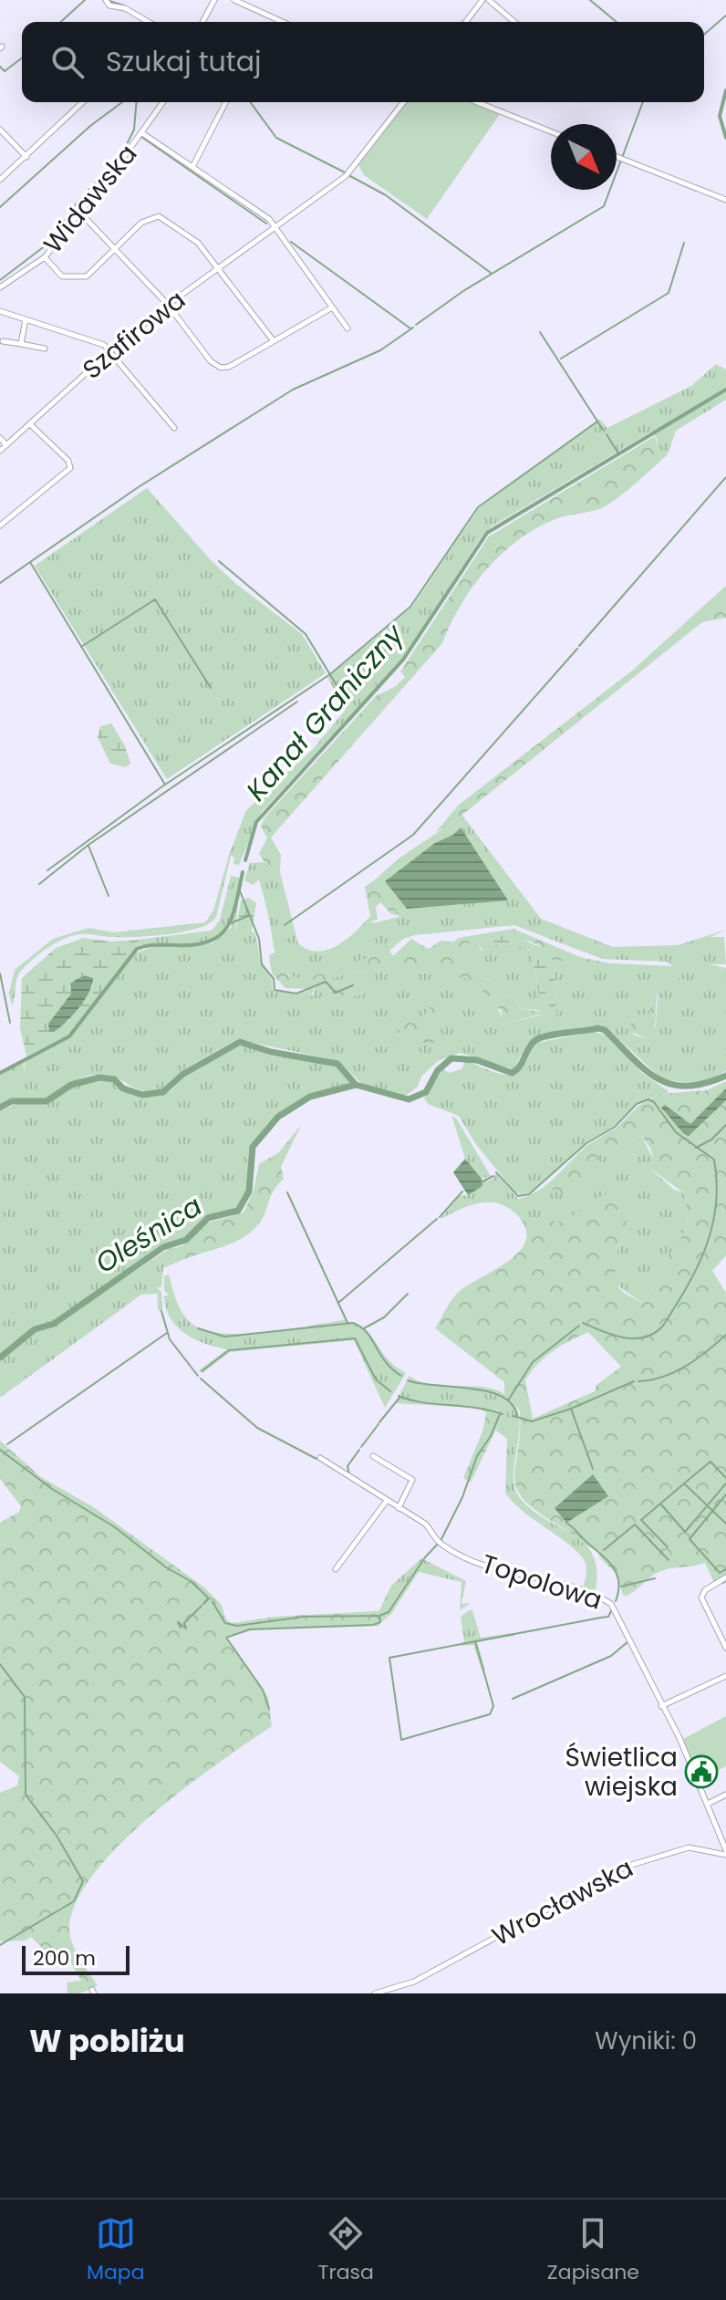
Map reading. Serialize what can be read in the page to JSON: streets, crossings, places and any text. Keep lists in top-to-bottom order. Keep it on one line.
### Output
{"streets":{"street":["Widawska","Szafirowa","Topolowa","Wrocławska"]},"crossings":[["Topolowa","Wrocławska"]],"water":["Kanał Graniczny","Oleśnica"],"places":{"public building":["Świetlica wiejska"]},"scale_bar":"200 m","north":"bottom right","page":{"search":"Szukaj tutaj","scale":"200 m","heading":["W pobliżu","Wyniki: 0"],"nav":["Mapa","Trasa","Zapisane"]}}
